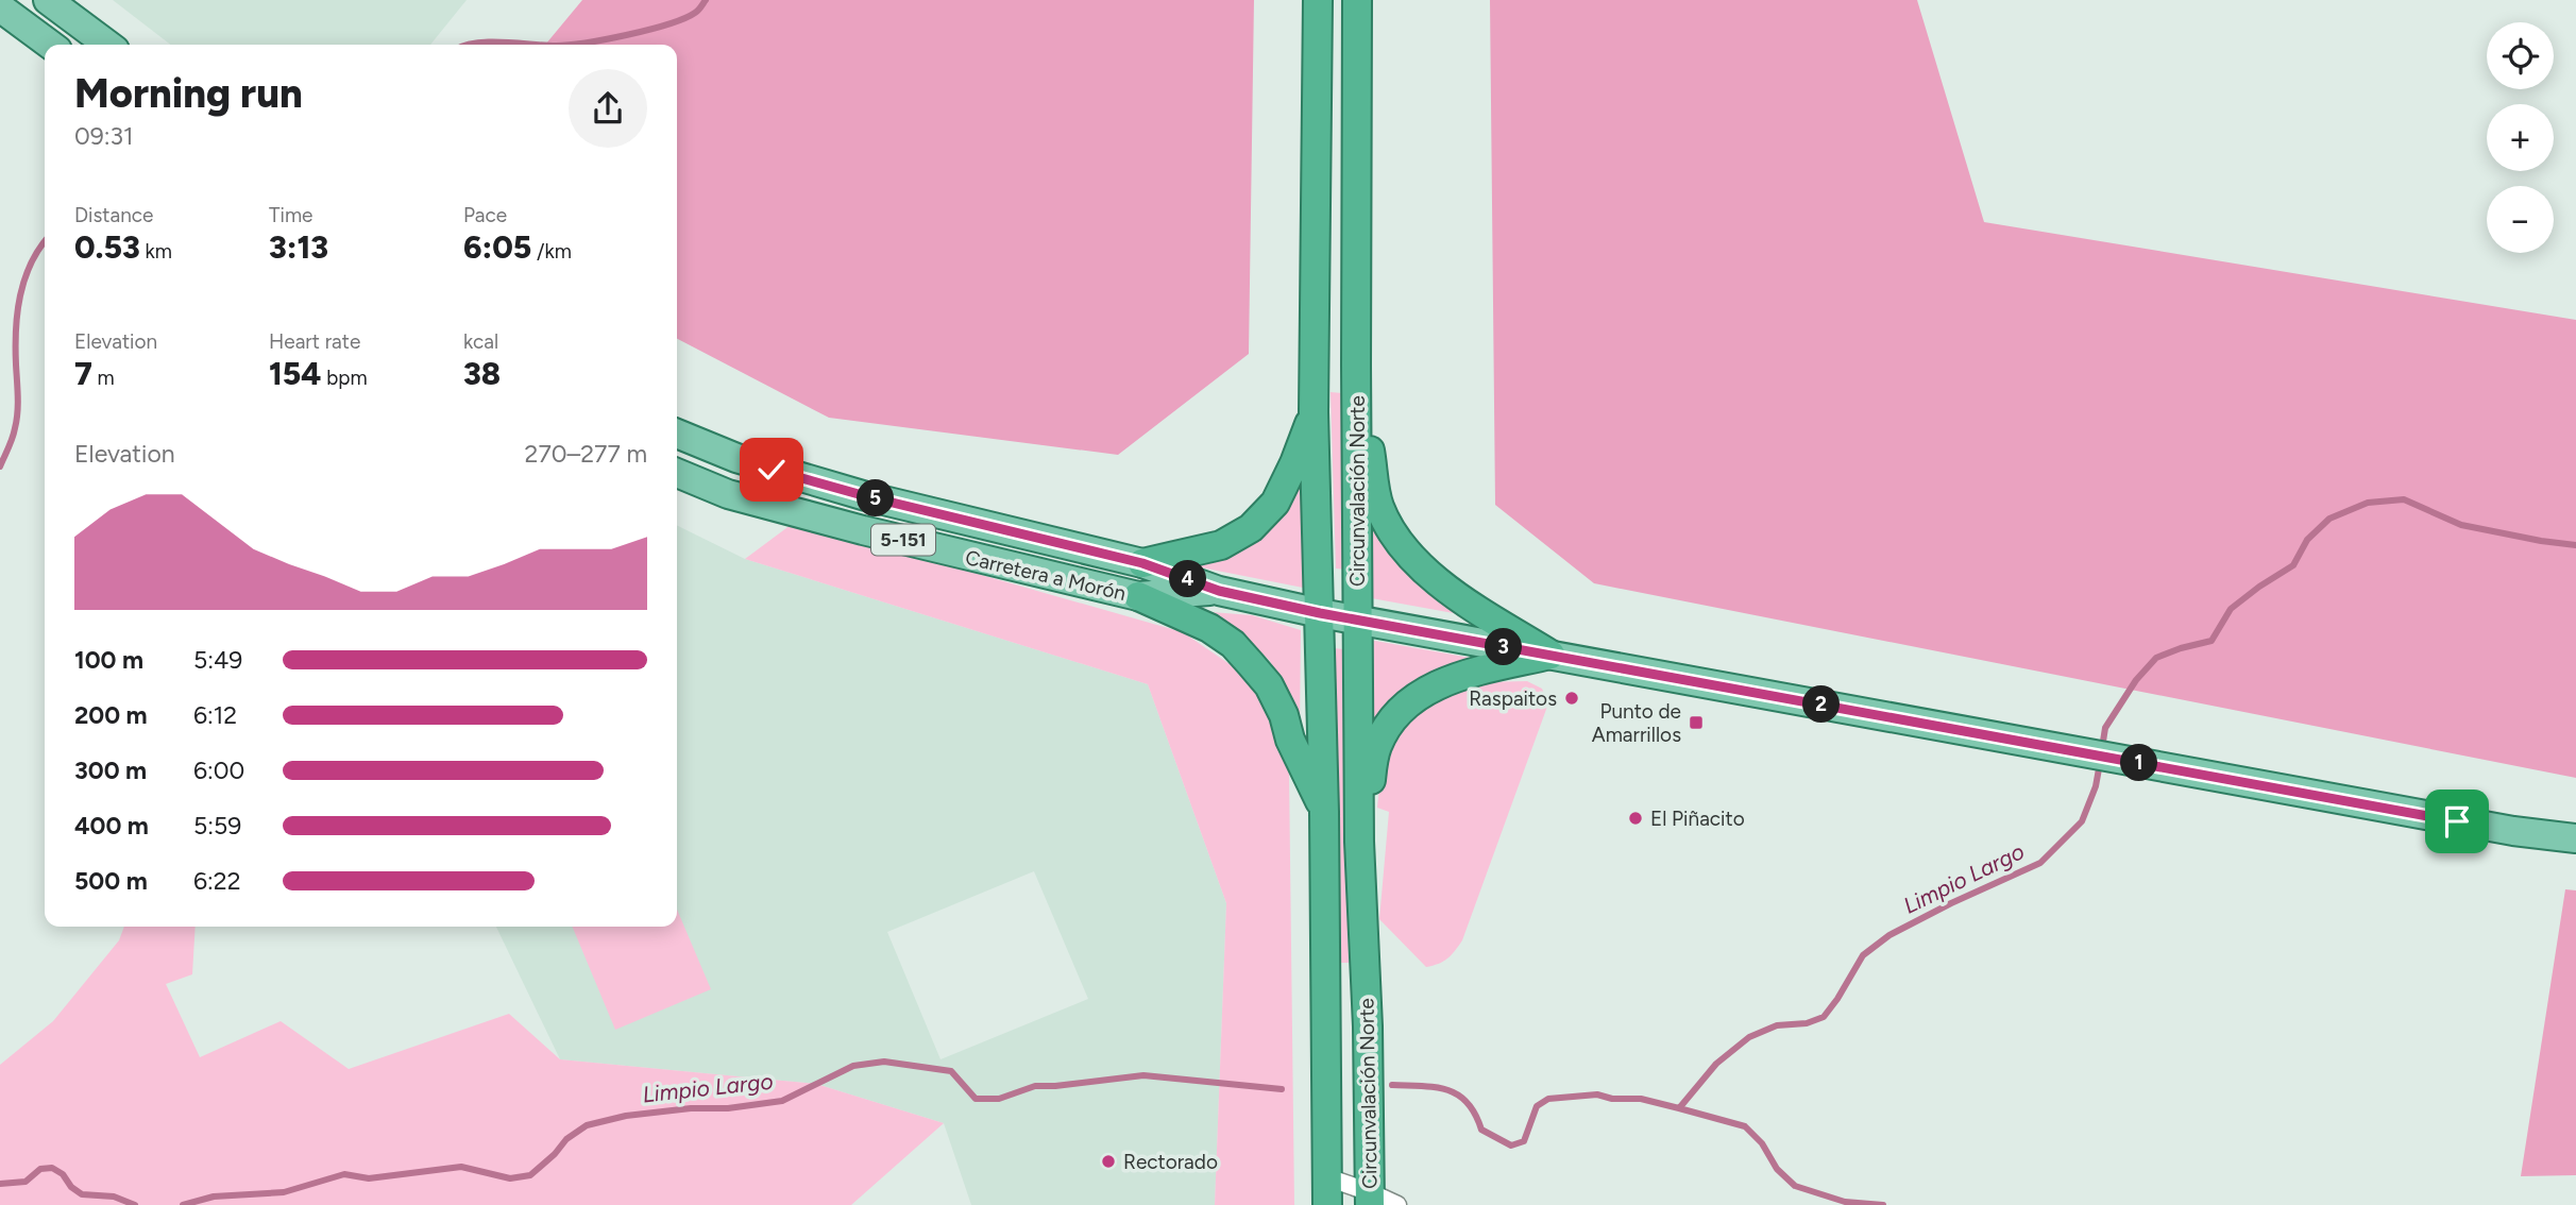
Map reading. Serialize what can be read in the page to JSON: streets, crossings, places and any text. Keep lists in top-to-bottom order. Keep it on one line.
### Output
{"streets":{"highway":["Circunvalación Norte"],"main road":["5-151","Carretera a Morón"]},"crossings":[["Circunvalación Norte","5-151"],["5-151","Carretera a Morón"]],"water":["Limpio Largo"],"places":{"other":["Raspaitos","El Piñacito","Rectorado"],"transit":["Punto de Amarrillos"]},"page":{"map_buttons":["+","−"],"heading":["Morning run","09:31"],"stats":[["Distance","0.53 km"],["Time","3:13"],["Pace","6:05 /km"],["Elevation","7 m"],["Heart rate","154 bpm"],["kcal","38"]],"chart":["Elevation","270–277 m"],"pins":["5","4","3","2","1"],"list":[{"name":"100 m","note":"5:49"},{"name":"200 m","note":"6:12"},{"name":"300 m","note":"6:00"},{"name":"400 m","note":"5:59"},{"name":"500 m","note":"6:22"}]}}
